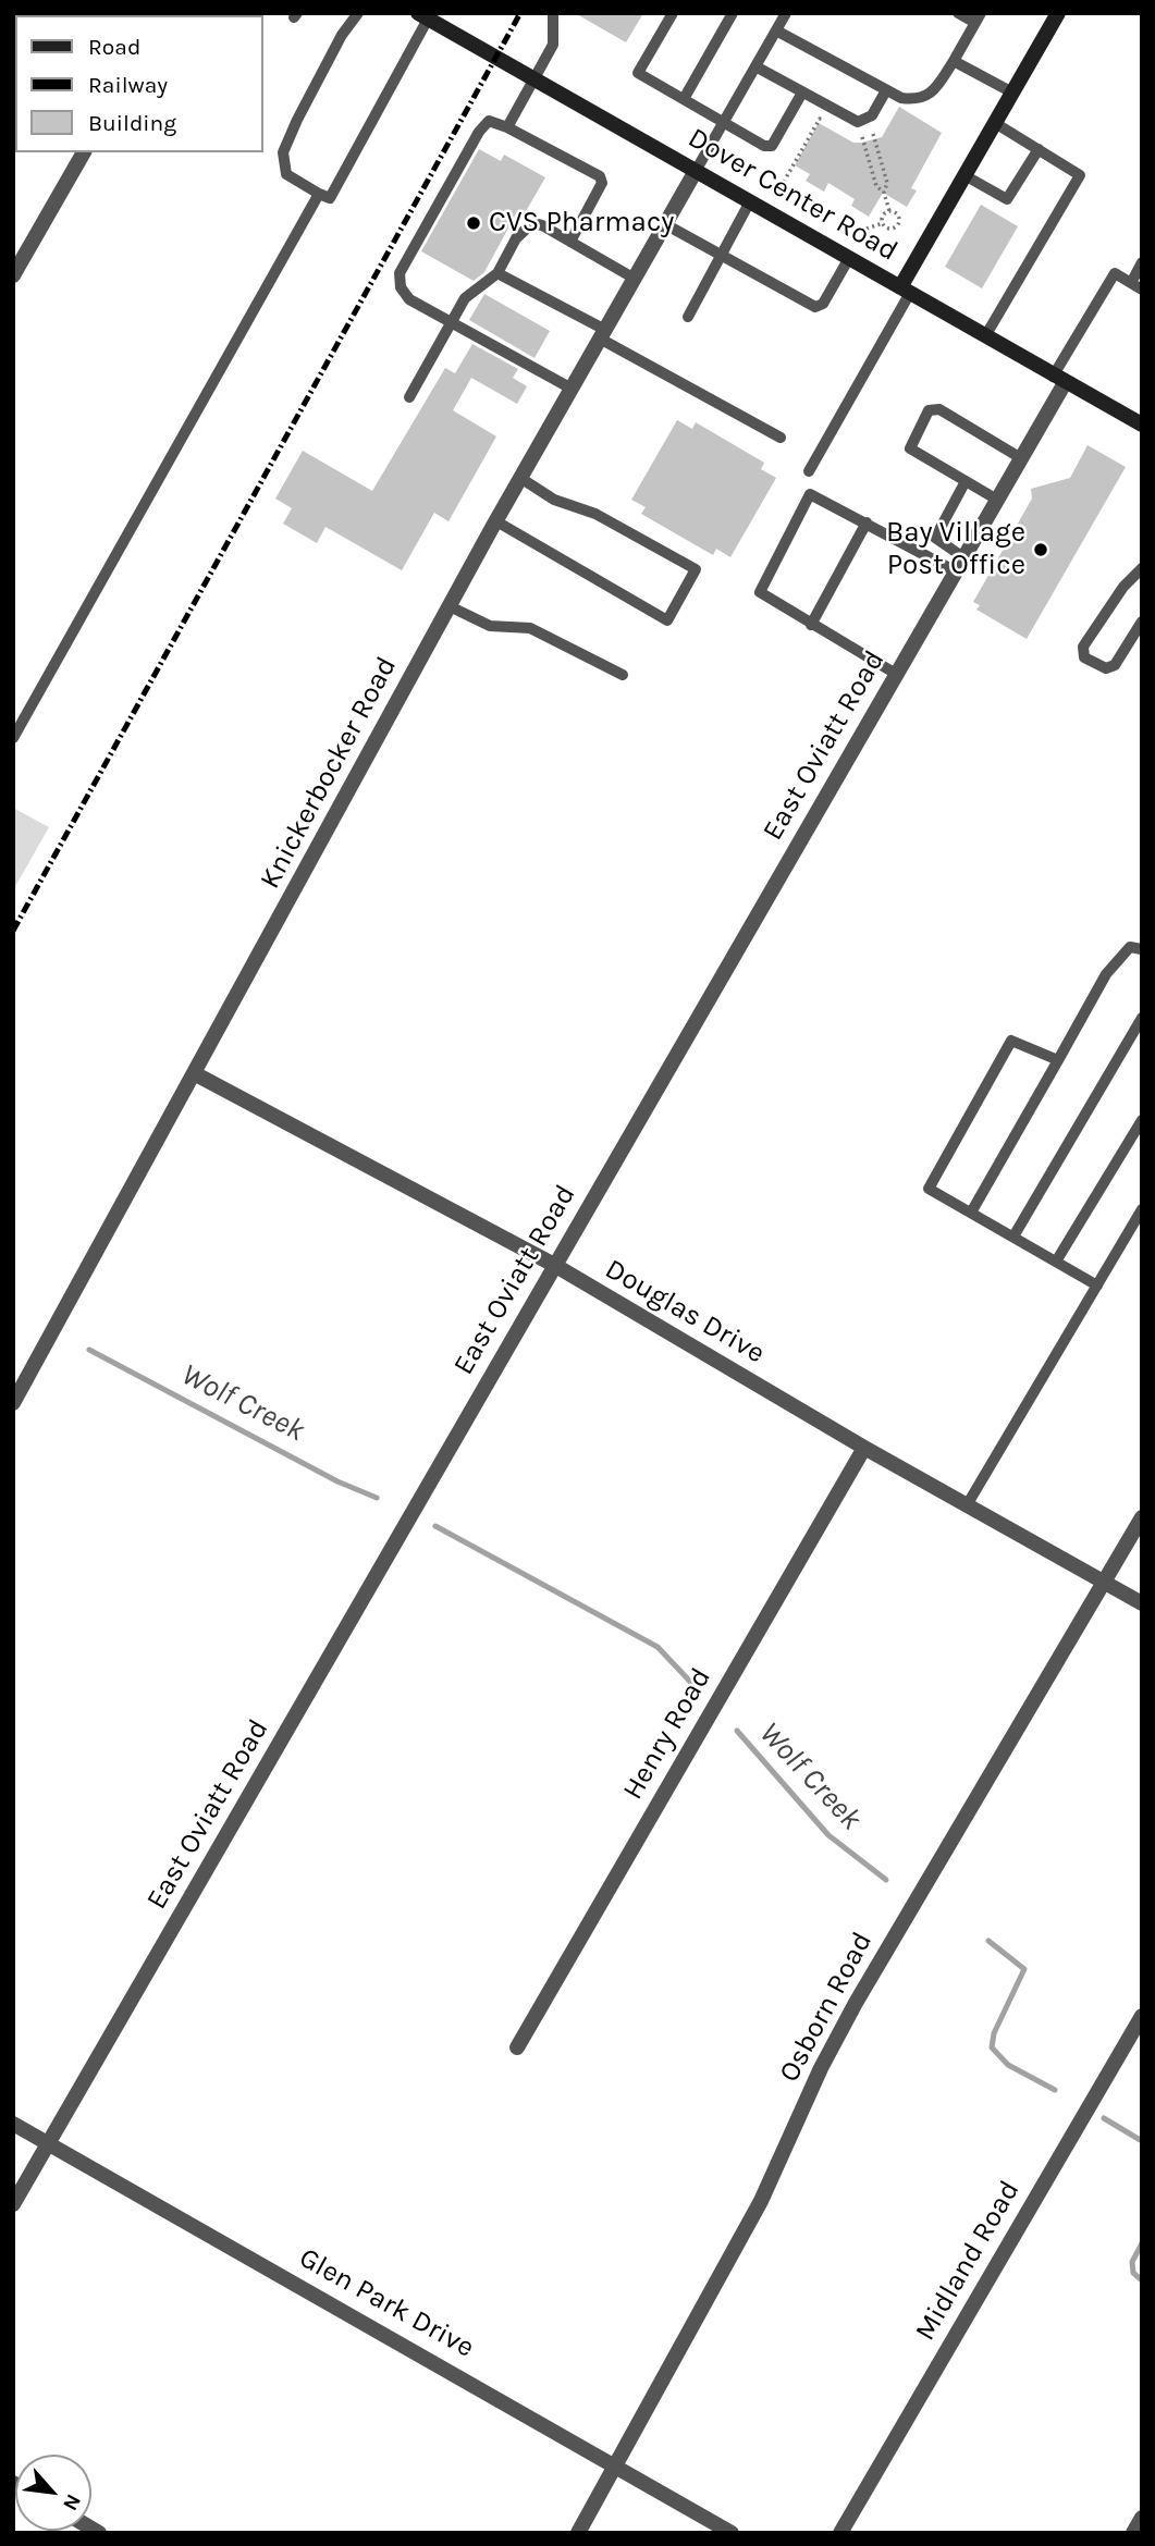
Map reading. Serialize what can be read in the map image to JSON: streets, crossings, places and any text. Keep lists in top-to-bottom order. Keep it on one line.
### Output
{"streets":{"street":["Dover Center Road","East Oviatt Road","Knickerbocker Road","Douglas Drive","Henry Road","Osborn Road","Midland Road","Glen Park Drive"]},"crossings":[["Dover Center Road","East Oviatt Road"],["Dover Center Road","Knickerbocker Road"],["East Oviatt Road","Douglas Drive"],["East Oviatt Road","Glen Park Drive"],["Knickerbocker Road","Douglas Drive"],["Douglas Drive","Henry Road"],["Douglas Drive","Osborn Road"],["Osborn Road","Glen Park Drive"]],"water":["Wolf Creek"],"places":["CVS Pharmacy","Bay Village Post Office"],"legend":["Road","Railway","Building"],"north":"bottom right"}
